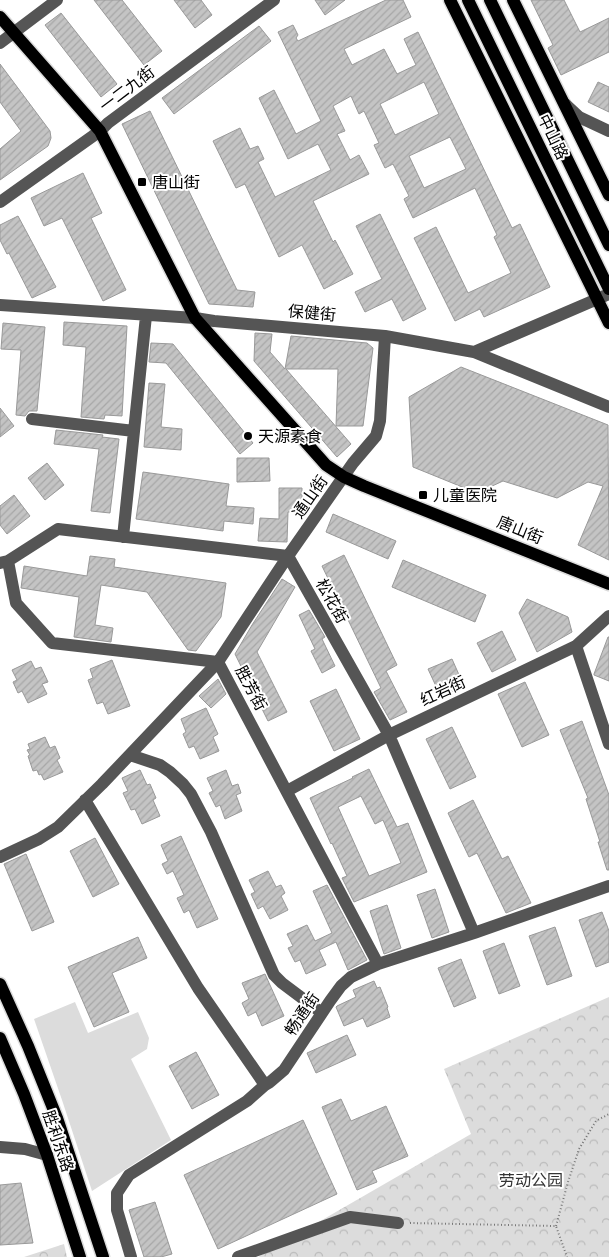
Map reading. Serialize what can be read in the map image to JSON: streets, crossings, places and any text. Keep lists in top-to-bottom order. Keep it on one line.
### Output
{"streets":{"main road":["中山路","唐山街","胜利东路"],"street":["一二九街","保健街","通山街","松花街","胜芳街","红岩街","畅通街"]},"crossings":[["一二九街","唐山街"],["保健街","通山街"],["保健街","唐山街"],["通山街","唐山街"],["通山街","松花街"],["通山街","胜芳街"],["松花街","红岩街"],["松花街","畅通街"],["胜芳街","红岩街"],["胜芳街","畅通街"]],"parks":["劳动公园"],"places":{"transit":["唐山街","儿童医院"],"other":["天源素食"]}}
